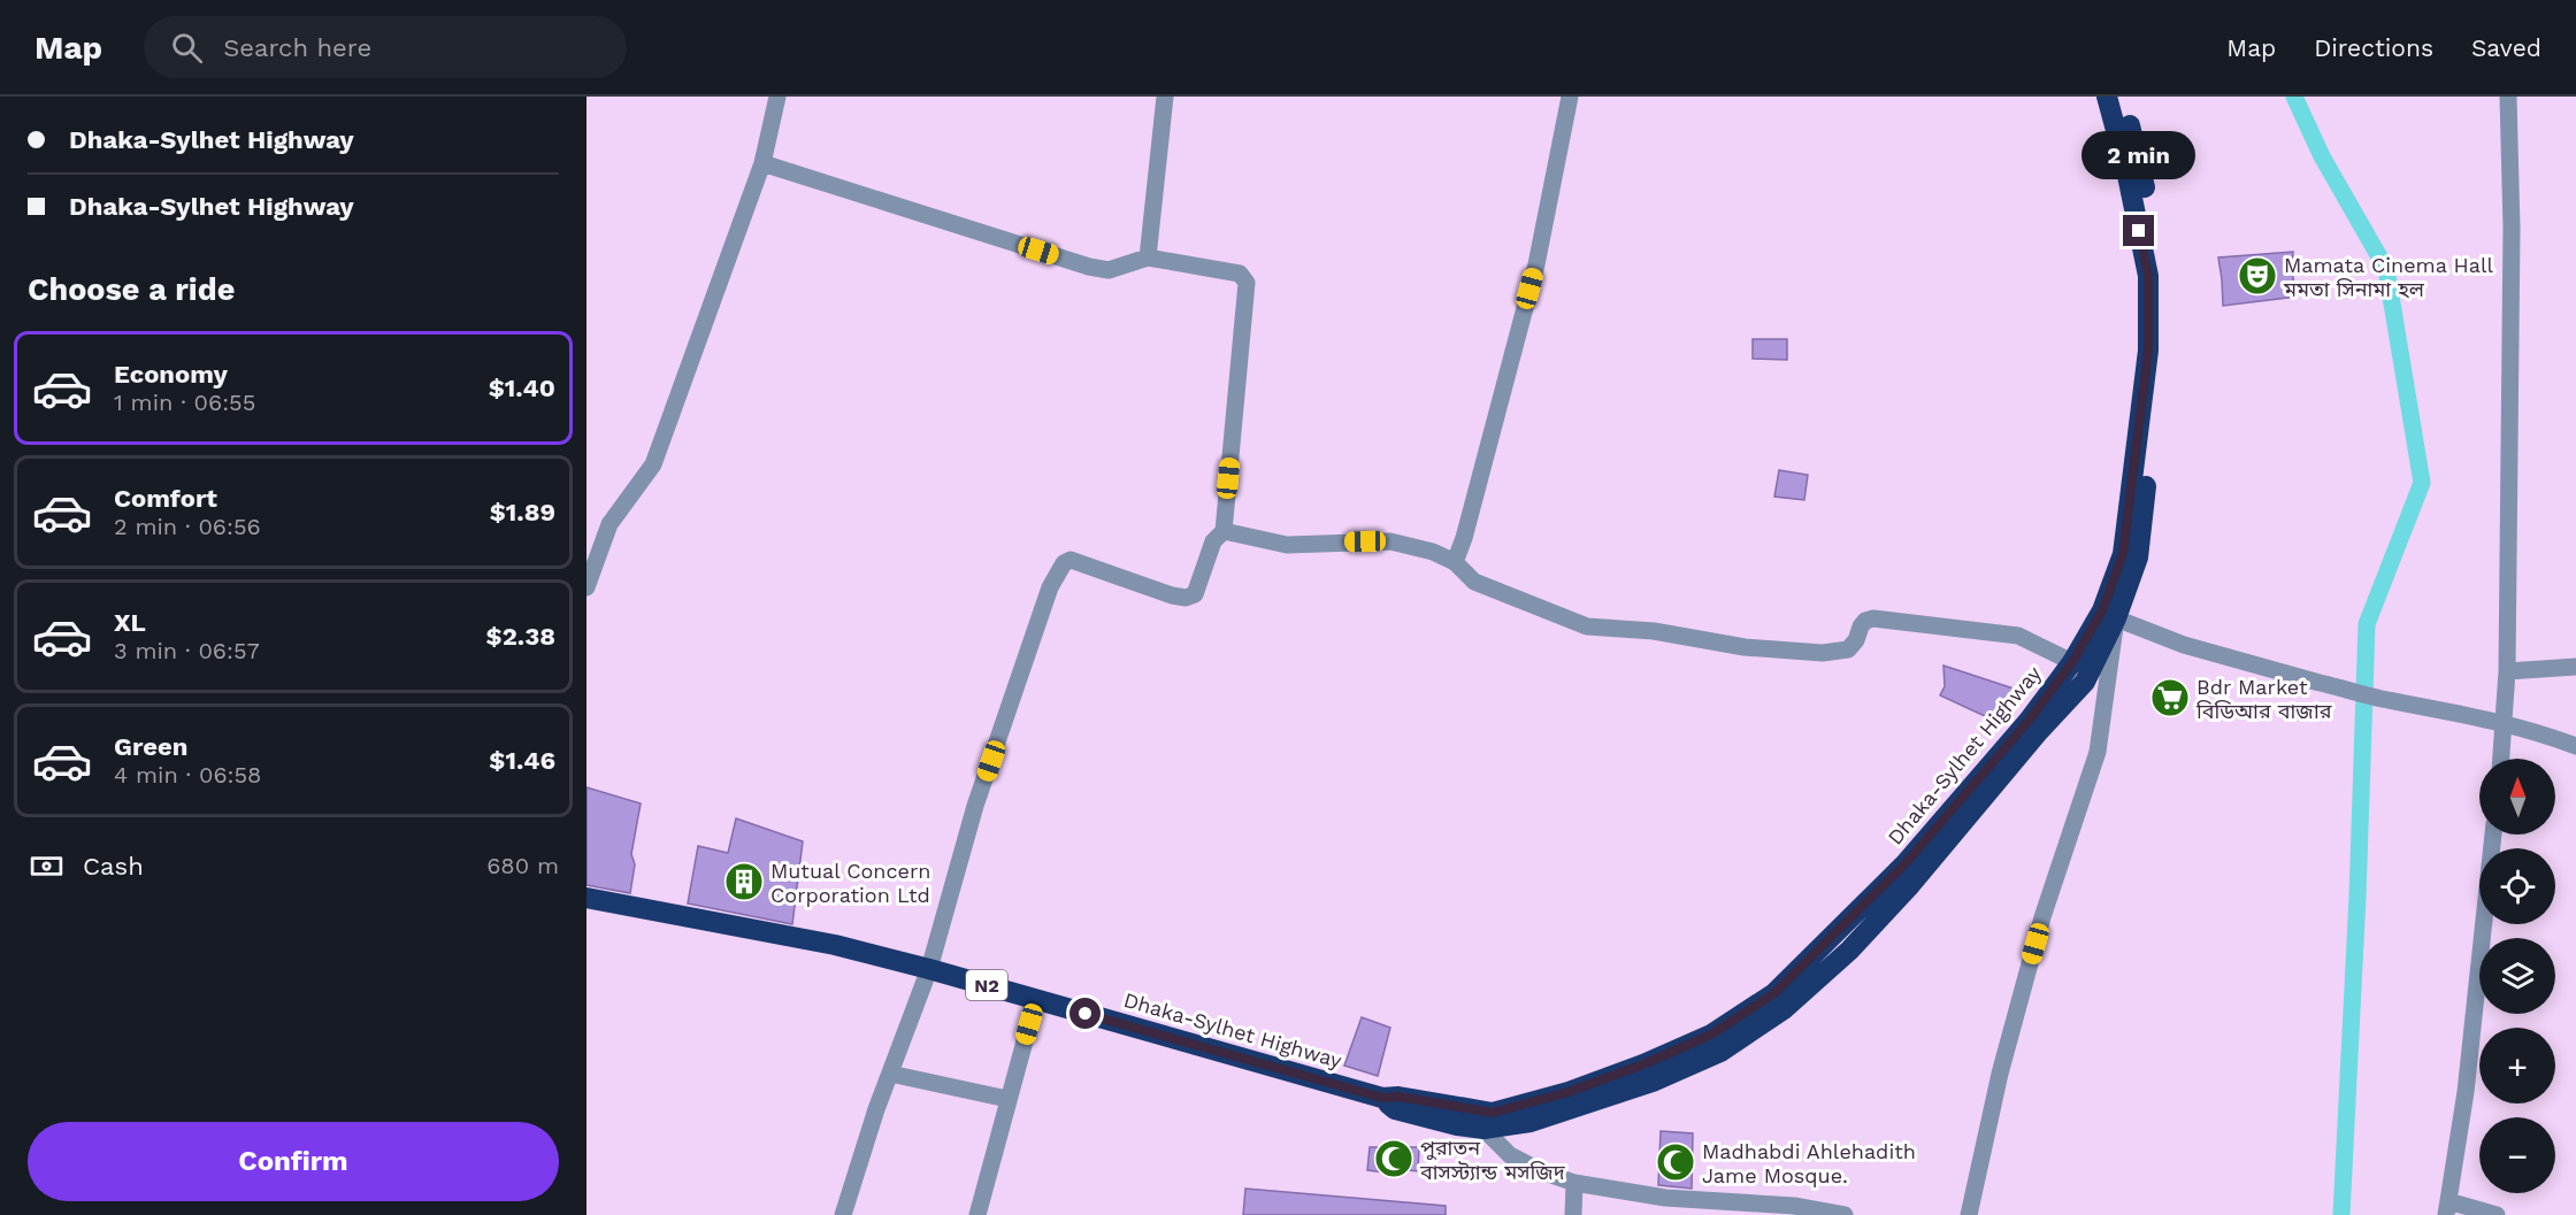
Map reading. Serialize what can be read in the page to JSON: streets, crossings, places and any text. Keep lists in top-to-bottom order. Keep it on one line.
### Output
{"streets":{"highway":["Dhaka-Sylhet Highway","N2"]},"places":{"theatre":["Mamata Cinema Hall মমতা সিনামা হল"],"supermarket":["Bdr Market বিডিআর বাজার"],"building":["Mutual Concern Corporation Ltd"],"mosque":["পুরাতন বাসস্ট্যান্ড মসজিদ","Madhabdi Ahlehadith Jame Mosque."]},"north":"top","page":{"header":"Map","search":"Search here","nav":["Map","Directions","Saved"],"banner":["Dhaka-Sylhet Highway","Dhaka-Sylhet Highway"],"bubble":"2 min","heading":"Choose a ride","list":[{"name":"Economy","note":"1 min · 06:55","value":"$1.40"},{"name":"Comfort","note":"2 min · 06:56","value":"$1.89"},{"name":"XL","note":"3 min · 06:57","value":"$2.38"},{"name":"Green","note":"4 min · 06:58","value":"$1.46"}],"map_buttons":["+","−"],"pay":["Cash","680 m"],"buttons":"Confirm"}}
